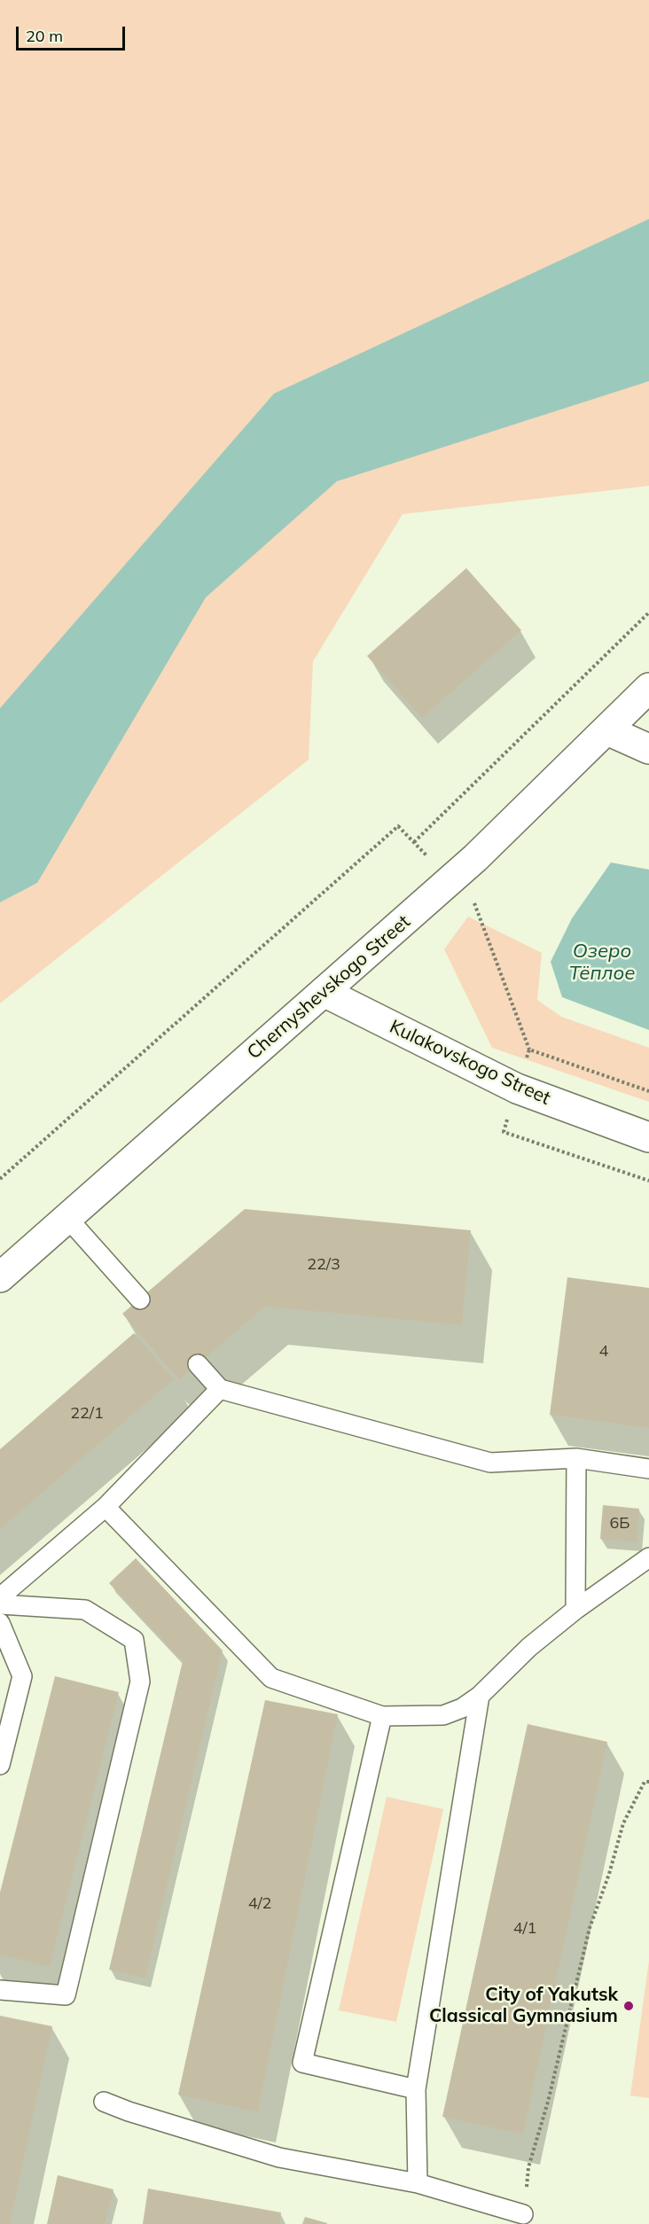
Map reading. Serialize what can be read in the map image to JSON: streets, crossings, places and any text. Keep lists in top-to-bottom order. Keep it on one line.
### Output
{"streets":{"main road":["Chernyshevskogo Street","Kulakovskogo Street"]},"crossings":[["Chernyshevskogo Street","Kulakovskogo Street"]],"water":["Озеро Тёплое"],"places":["City of Yakutsk Classical Gymnasium"],"house_numbers":["22/3","4","22/1","6Б","4/2","4/1"],"scale_bar":"20 m"}
